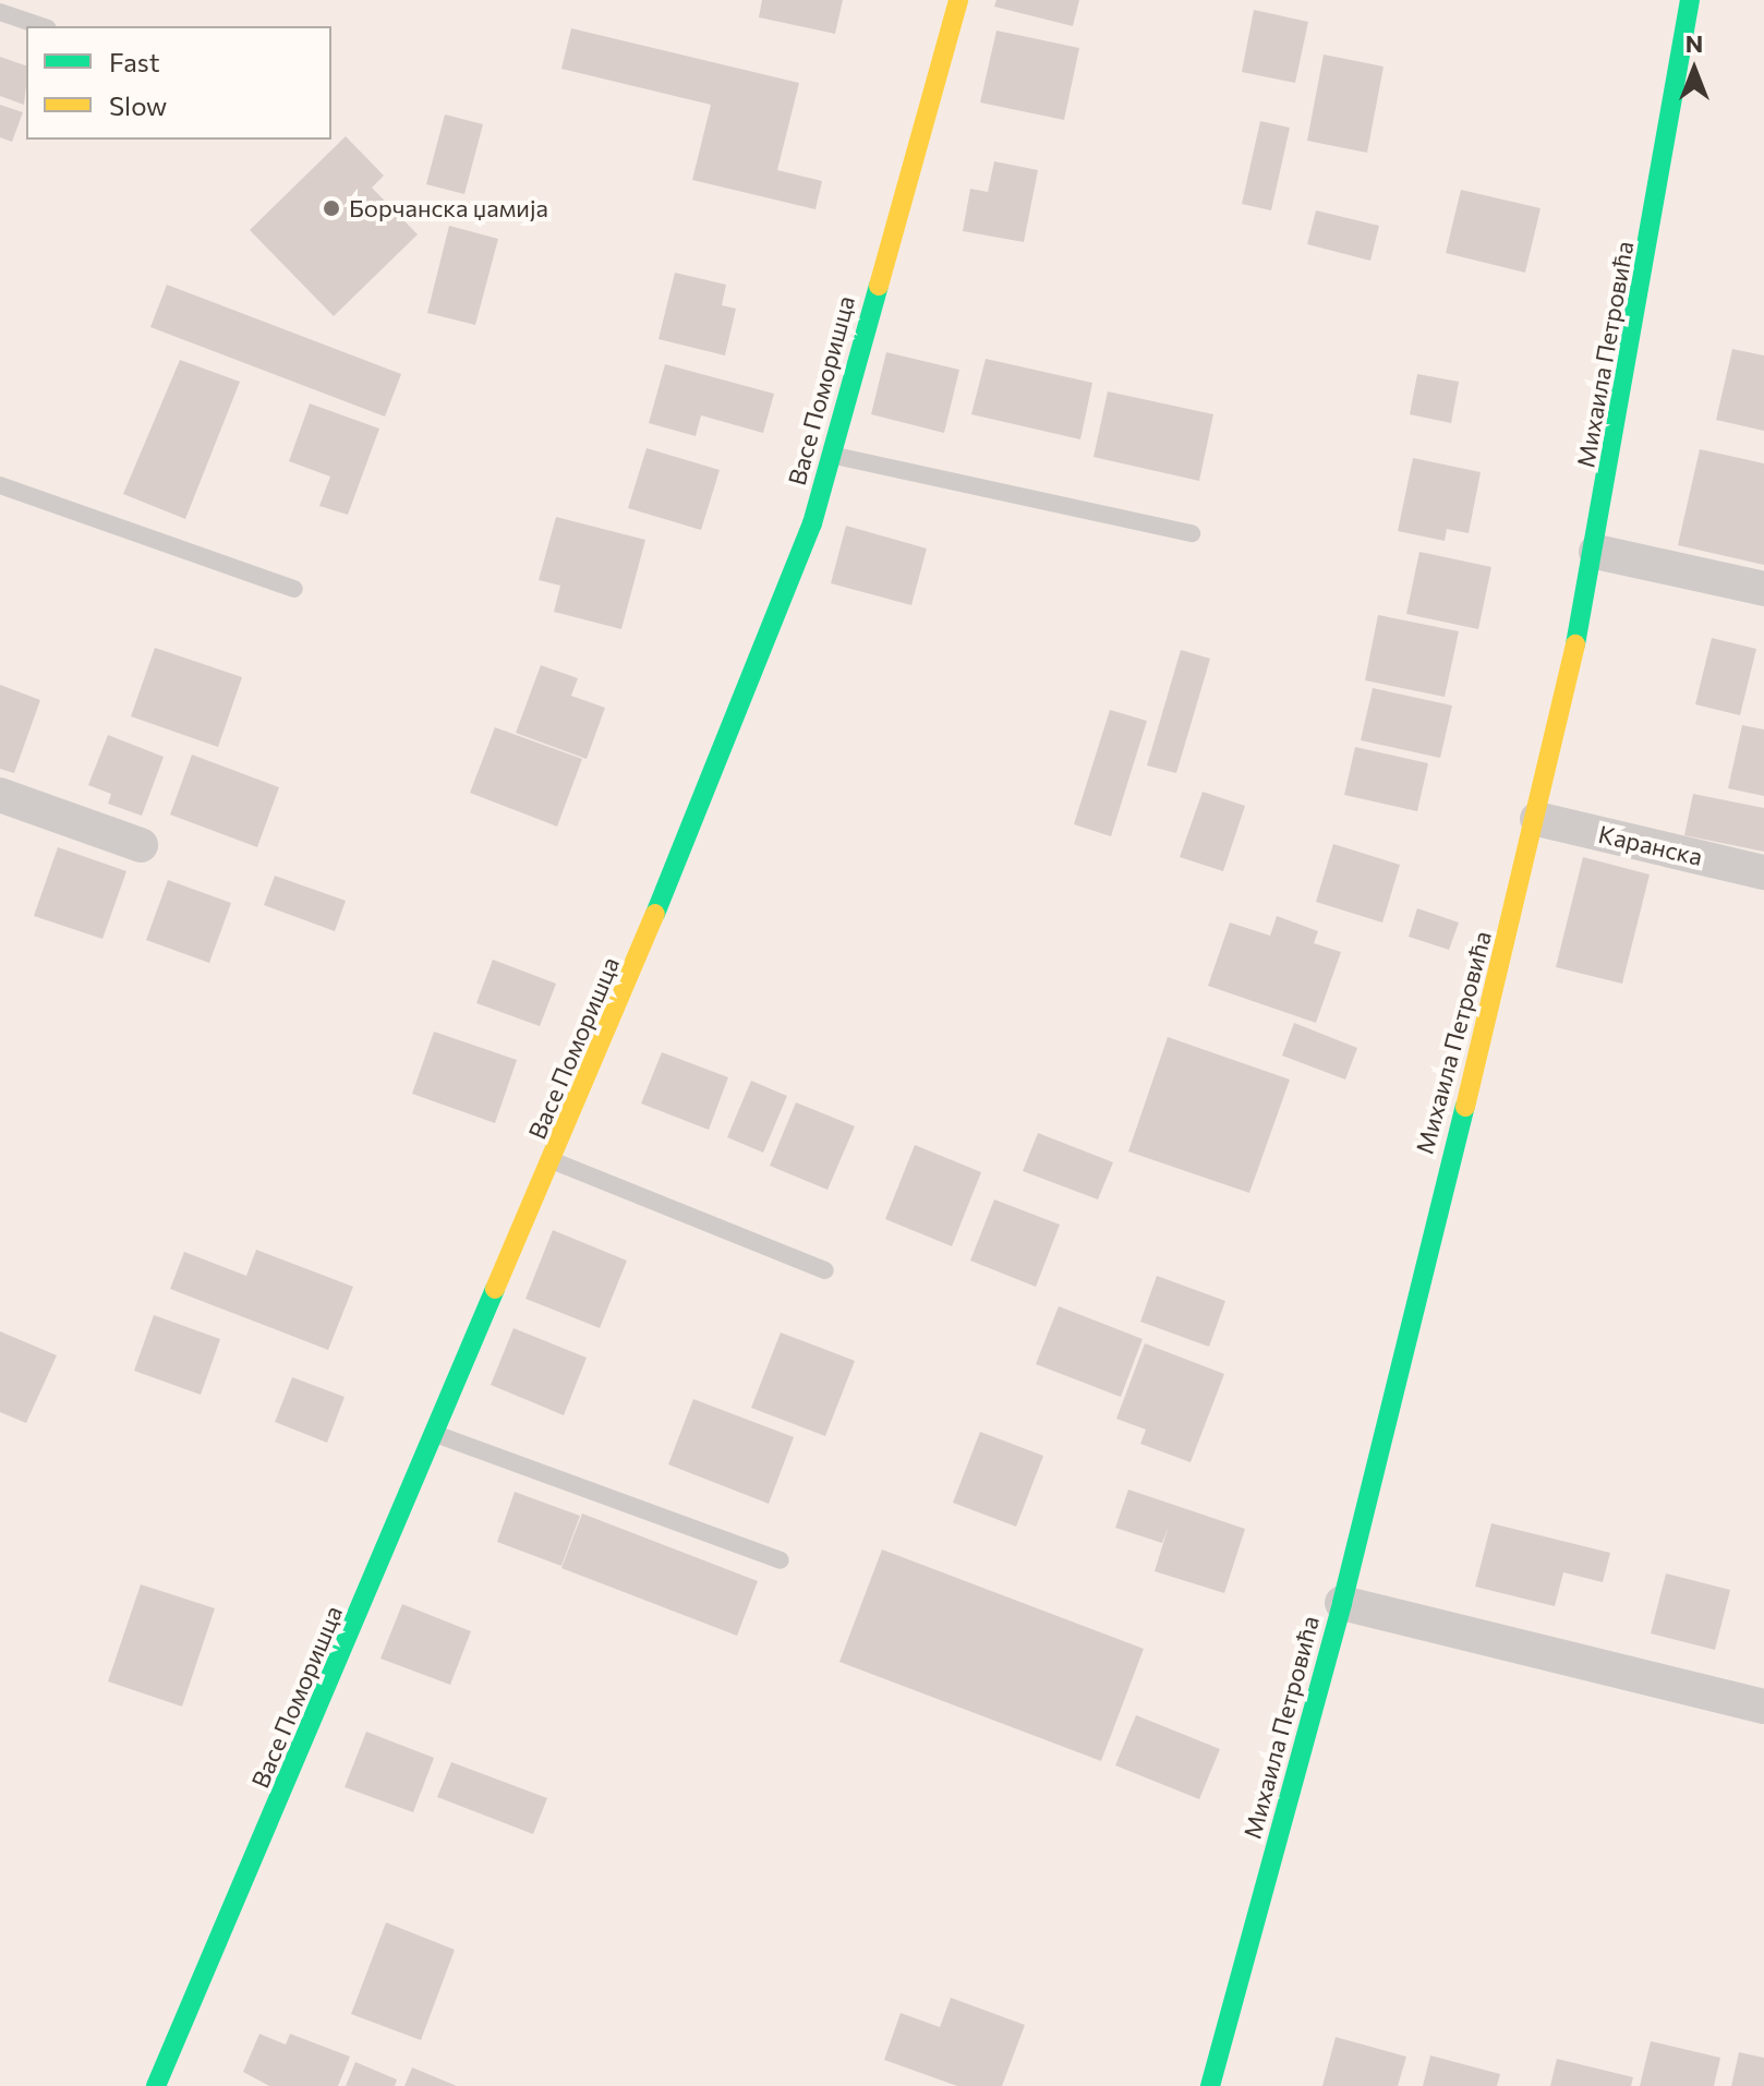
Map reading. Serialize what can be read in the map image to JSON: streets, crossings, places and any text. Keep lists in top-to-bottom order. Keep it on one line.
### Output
{"streets":{"street":["Михаила Петровића","Васе Поморишца","Каранска"]},"crossings":[["Михаила Петровића","Каранска"]],"places":["Борчанска џамија"],"legend":["Fast","Slow"],"north":"top"}
